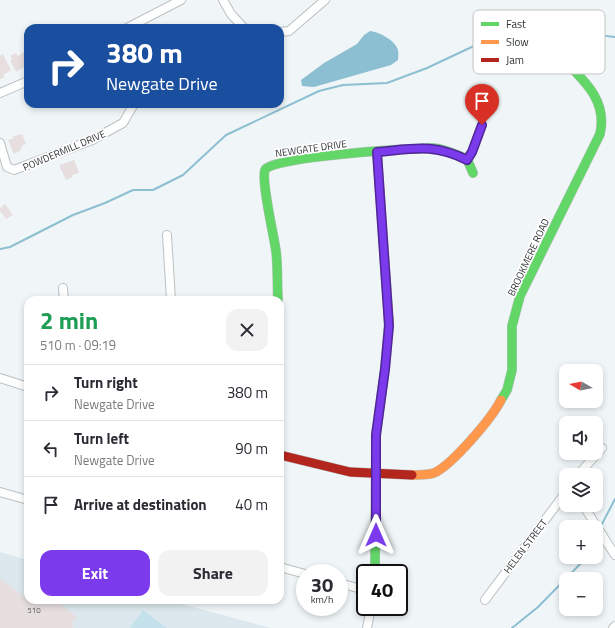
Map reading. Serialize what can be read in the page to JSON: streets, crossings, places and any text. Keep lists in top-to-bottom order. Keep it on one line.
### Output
{"streets":{"street":["NEWGATE DRIVE","POWDERMILL DRIVE","BROOKMERE ROAD","HELEN STREET"]},"house_numbers":["510"],"legend":["Fast","Slow","Jam"],"north":"left","page":{"turn":["380 m","Newgate Drive"],"heading":["2 min","510 m · 09:19"],"map_buttons":["+","−"],"list":[{"name":"Turn right","note":"Newgate Drive","value":"380 m"},{"name":"Turn left","note":"Newgate Drive","value":"90 m"},{"name":"Arrive at destination","value":"40 m"}],"buttons":["Exit","Share"],"speed":"30 km/h","limit":"40"}}
